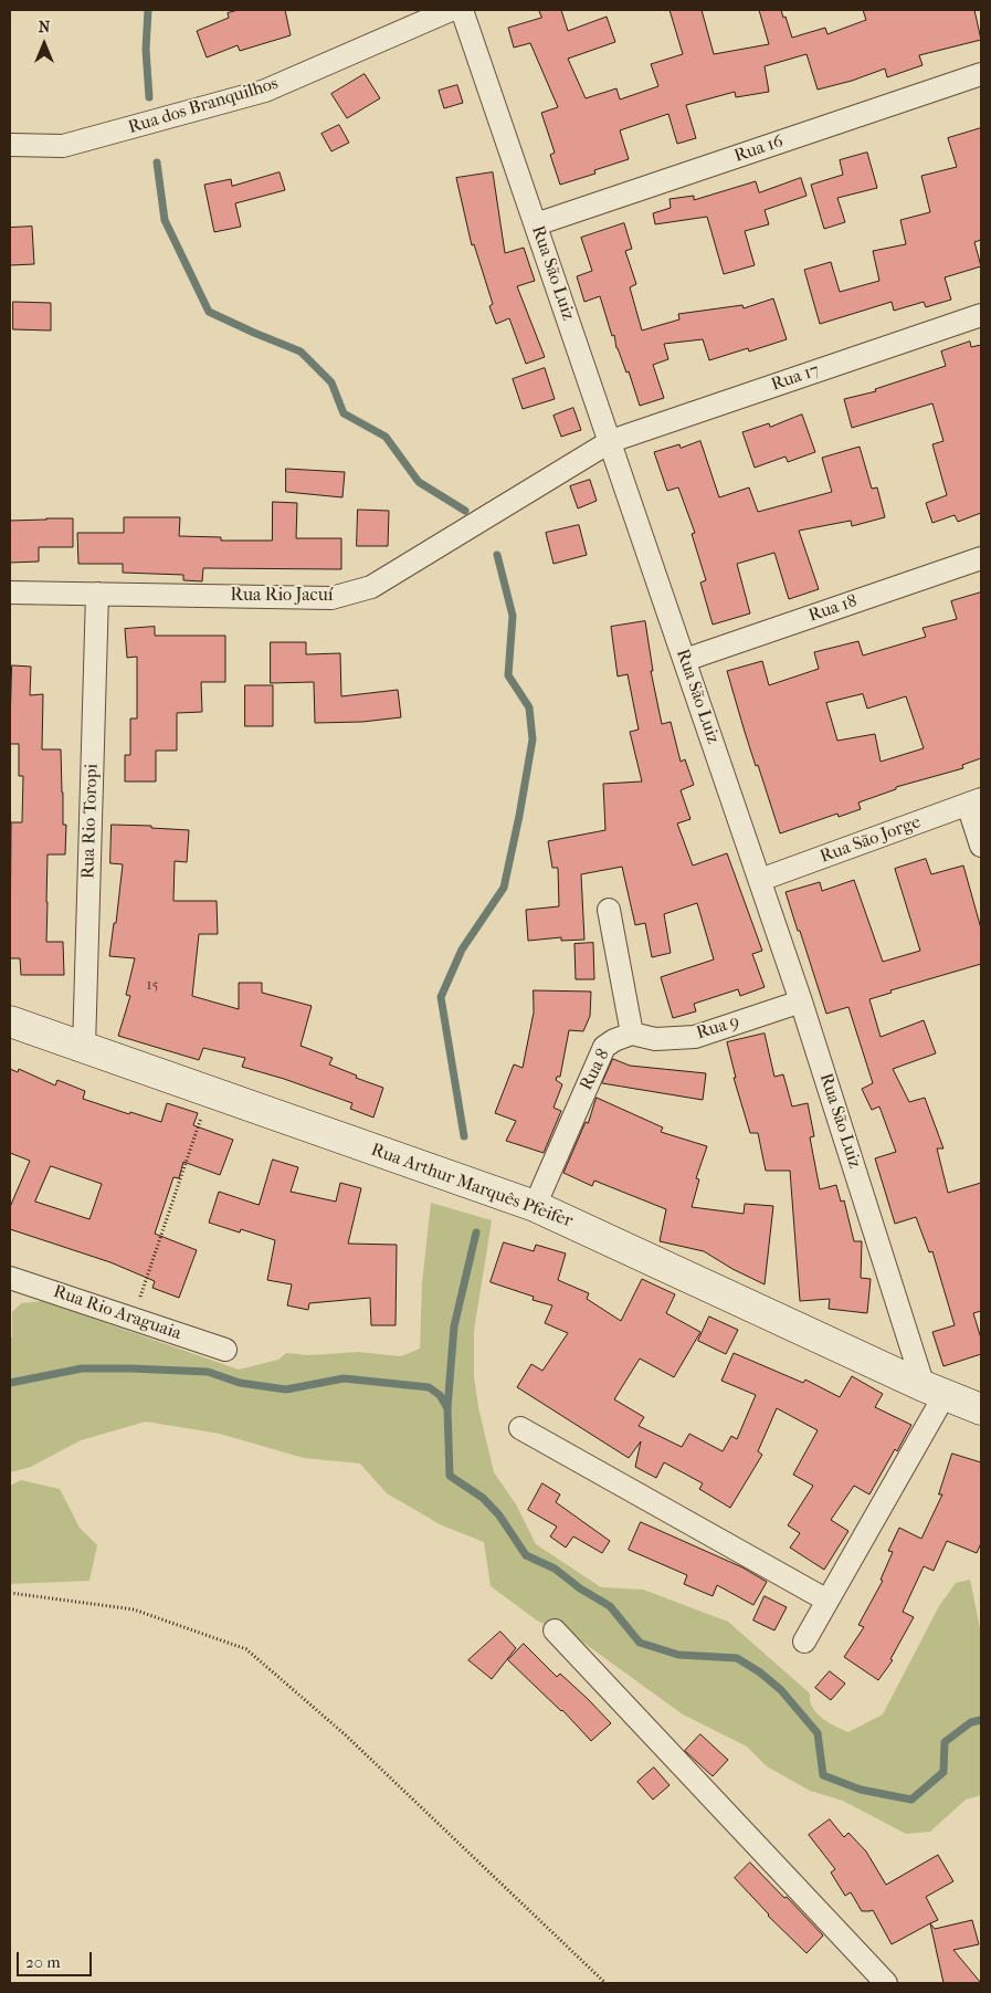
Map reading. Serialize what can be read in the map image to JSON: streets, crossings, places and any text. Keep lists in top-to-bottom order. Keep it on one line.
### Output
{"streets":{"street":["Rua dos Branquilhos","Rua 16","Rua São Luiz","Rua 17","Rua Rio Jacuí","Rua 18","Rua Rio Toropi","Rua São Jorge","Rua 9","Rua 8","Rua Arthur Marquês Pfeifer","Rua Rio Araguaia"]},"crossings":[["Rua 16","Rua São Luiz"],["Rua São Luiz","Rua 17"],["Rua São Luiz","Rua Rio Jacuí"],["Rua São Luiz","Rua 18"],["Rua São Luiz","Rua São Jorge"],["Rua São Luiz","Rua 9"],["Rua São Luiz","Rua Arthur Marquês Pfeifer"],["Rua 17","Rua Rio Jacuí"],["Rua Rio Jacuí","Rua Rio Toropi"],["Rua Rio Toropi","Rua Arthur Marquês Pfeifer"],["Rua 9","Rua 8"],["Rua 8","Rua Arthur Marquês Pfeifer"]],"house_numbers":["15"],"scale_bar":"20 m","north":"top"}
